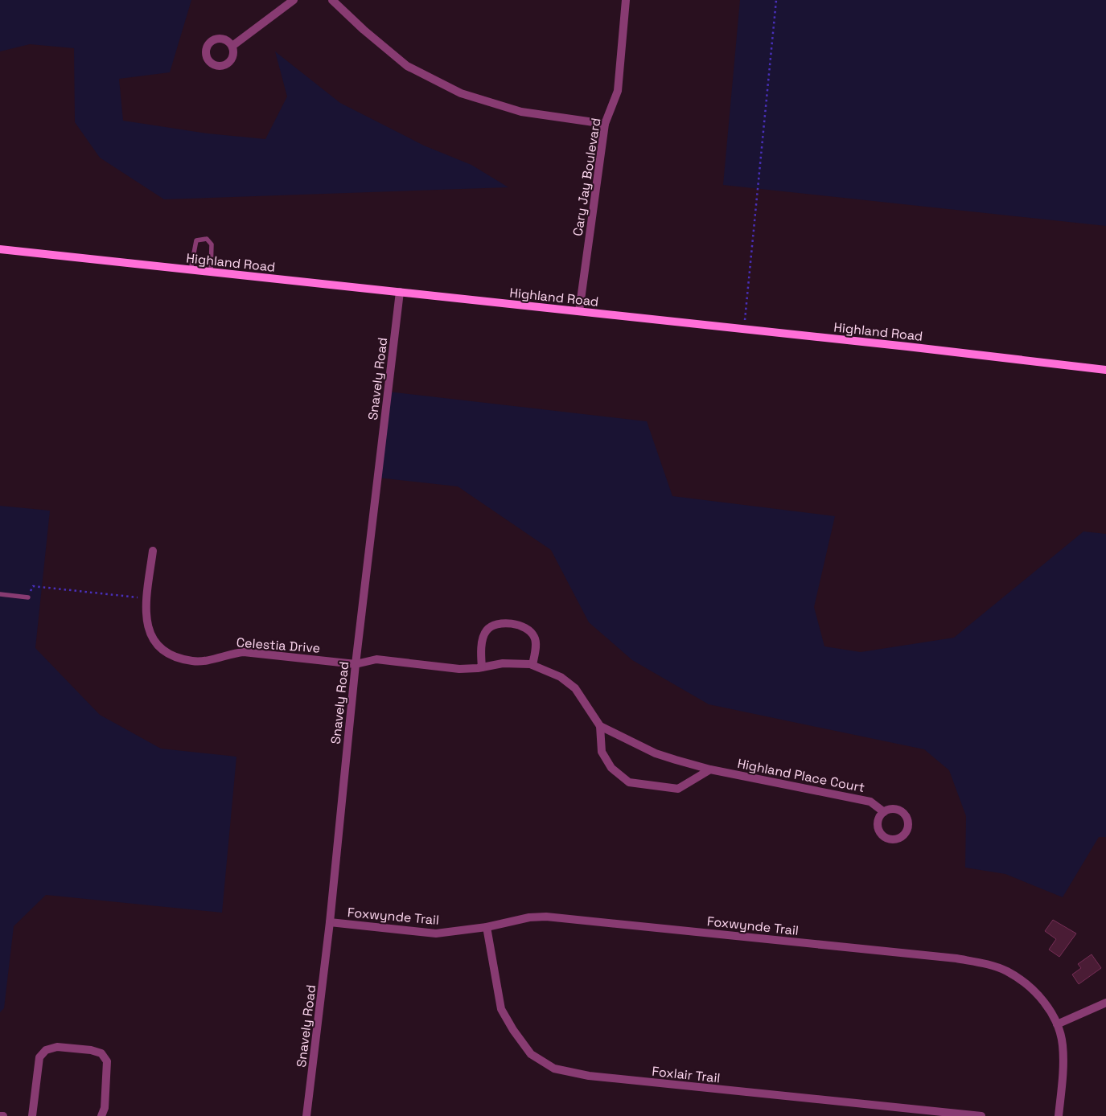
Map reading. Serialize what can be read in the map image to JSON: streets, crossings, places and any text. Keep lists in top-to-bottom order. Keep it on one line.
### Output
{"streets":{"street":["Cary Jay Boulevard","Highland Road","Snavely Road","Celestia Drive","Highland Place Court","Foxwynde Trail","Foxlair Trail"]},"crossings":[["Cary Jay Boulevard","Highland Road"],["Highland Road","Snavely Road"],["Snavely Road","Celestia Drive"],["Snavely Road","Highland Place Court"],["Snavely Road","Foxwynde Trail"],["Celestia Drive","Highland Place Court"],["Foxwynde Trail","Foxlair Trail"]]}
